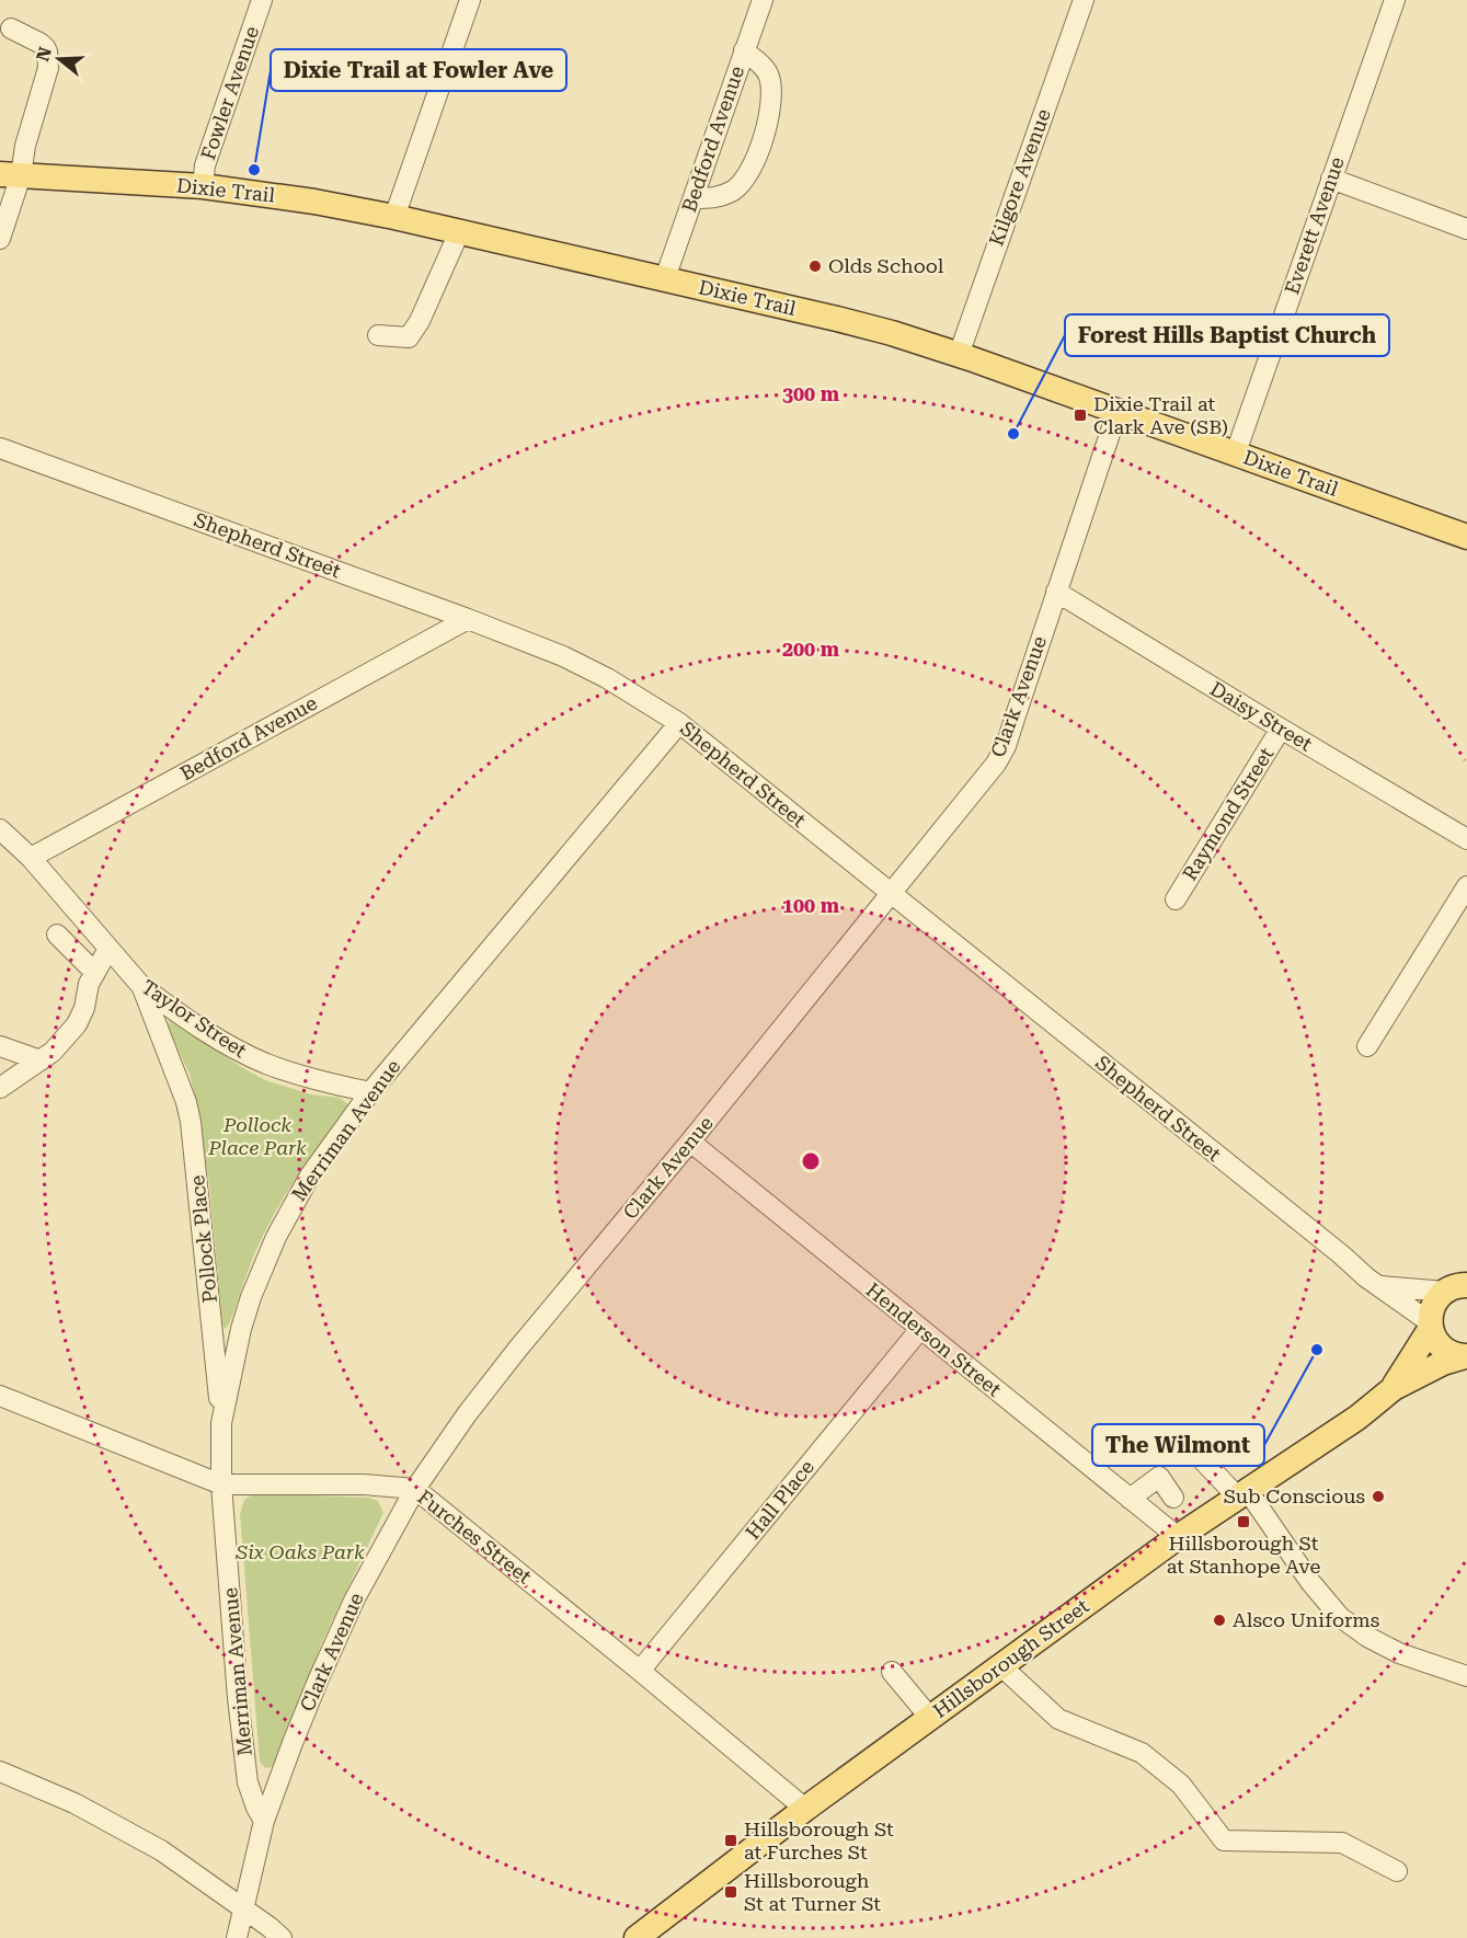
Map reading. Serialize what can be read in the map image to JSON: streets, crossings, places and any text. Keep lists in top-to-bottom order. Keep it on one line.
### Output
{"streets":{"main road":["Dixie Trail","Hillsborough Street"],"street":["Fowler Avenue","Bedford Avenue","Kilgore Avenue","Everett Avenue","Shepherd Street","Clark Avenue","Daisy Street","Raymond Street","Taylor Street","Merriman Avenue","Pollock Place","Henderson Street","Hall Place","Furches Street"]},"crossings":[["Fowler Avenue","Dixie Trail"],["Bedford Avenue","Dixie Trail"],["Bedford Avenue","Shepherd Street"],["Bedford Avenue","Taylor Street"],["Kilgore Avenue","Dixie Trail"],["Dixie Trail","Everett Avenue"],["Dixie Trail","Clark Avenue"],["Shepherd Street","Clark Avenue"],["Shepherd Street","Merriman Avenue"],["Shepherd Street","Hillsborough Street"],["Clark Avenue","Daisy Street"],["Clark Avenue","Merriman Avenue"],["Clark Avenue","Henderson Street"],["Clark Avenue","Furches Street"],["Daisy Street","Raymond Street"],["Taylor Street","Merriman Avenue"],["Taylor Street","Pollock Place"],["Merriman Avenue","Pollock Place"],["Merriman Avenue","Furches Street"],["Henderson Street","Hall Place"],["Henderson Street","Hillsborough Street"],["Hall Place","Furches Street"],["Furches Street","Hillsborough Street"]],"parks":["Pollock Place Park","Six Oaks Park"],"places":{"other":["Dixie Trail at Fowler Ave","Olds School","Forest Hills Baptist Church","The Wilmont","Sub Conscious","Alsco Uniforms"],"transit":["Dixie Trail at Clark Ave (SB)","Hillsborough St at Stanhope Ave","Hillsborough St at Furches St","Hillsborough St at Turner St"]},"north":"left","rings":["300 m","200 m","100 m"]}
